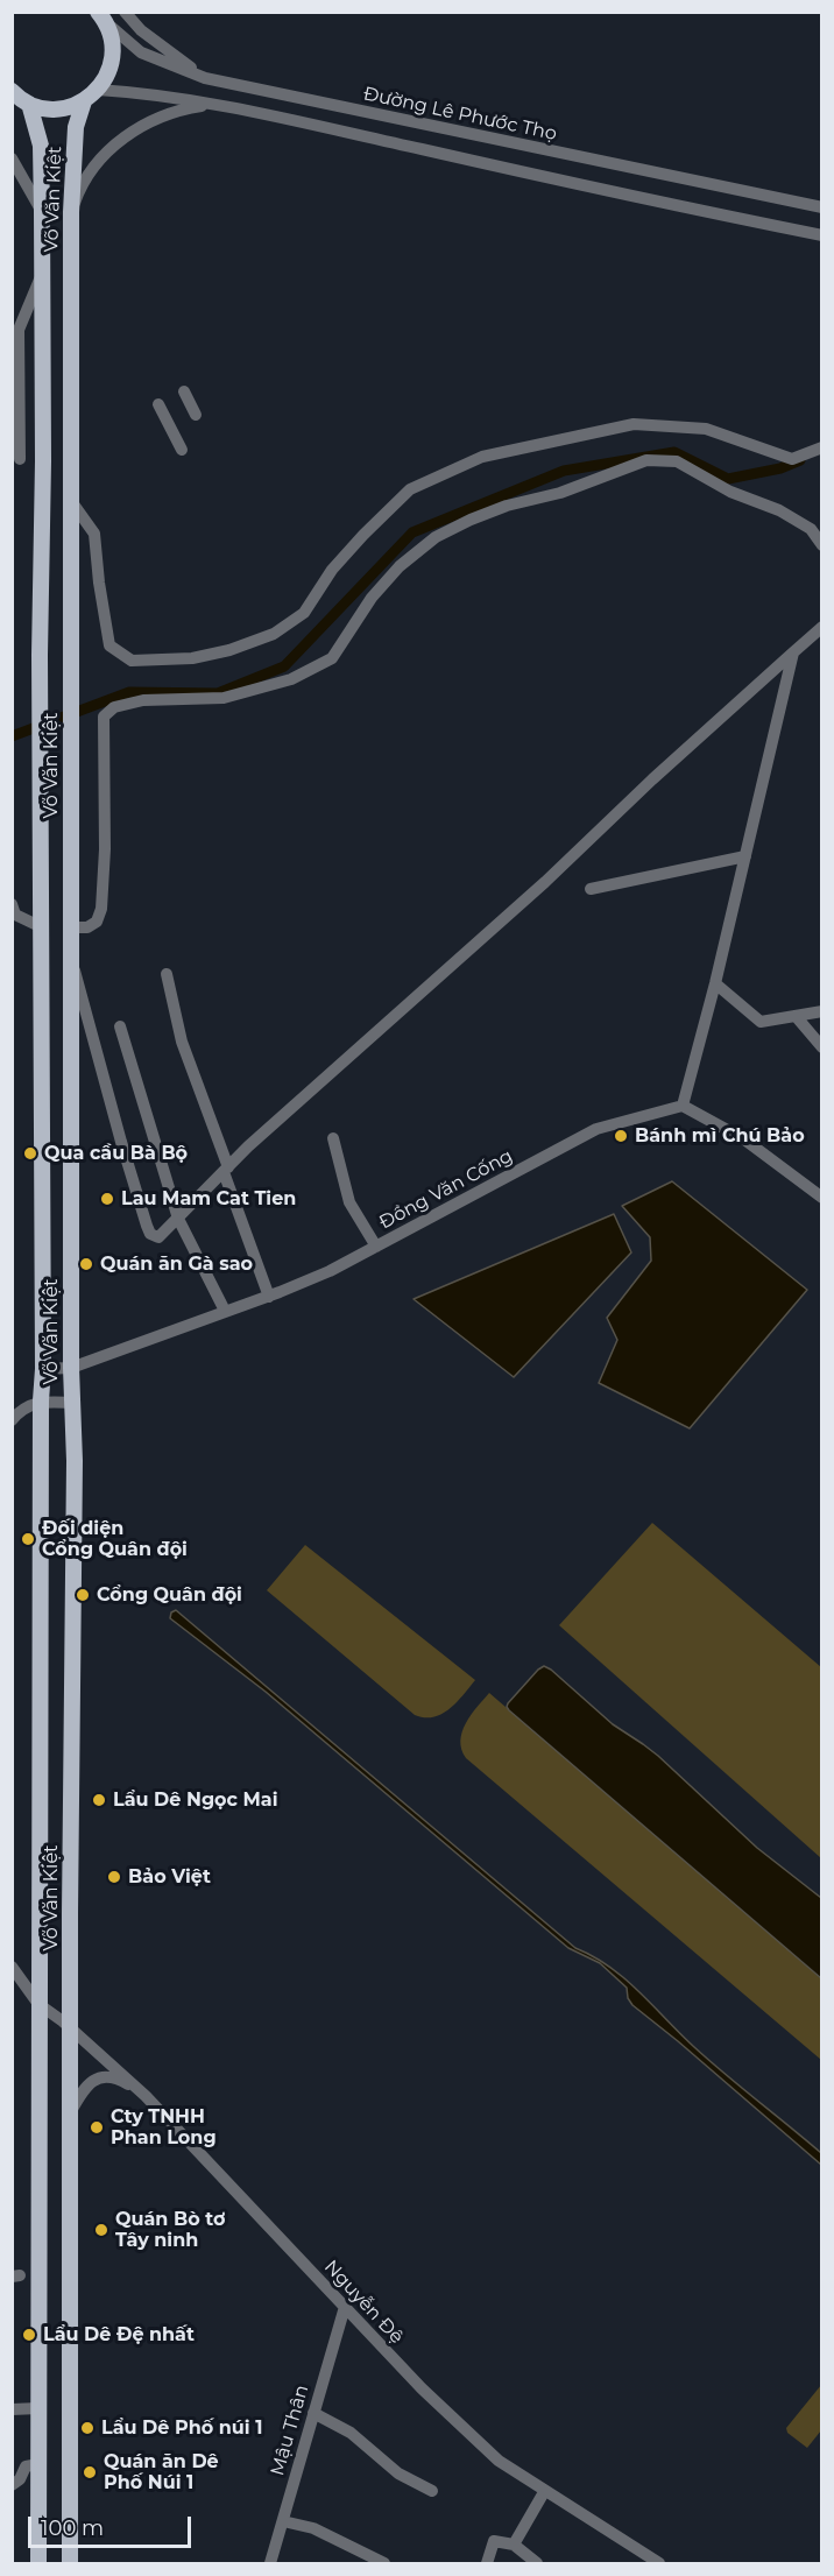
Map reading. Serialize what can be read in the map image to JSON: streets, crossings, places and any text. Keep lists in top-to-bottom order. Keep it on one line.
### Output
{"streets":{"main road":["Võ Văn Kiệt"],"street":["Đường Lê Phước Thọ","Đồng Văn Cống","Nguyễn Đệ","Mậu Thân"]},"crossings":[["Võ Văn Kiệt","Đồng Văn Cống"],["Võ Văn Kiệt","Nguyễn Đệ"],["Nguyễn Đệ","Mậu Thân"]],"places":["Bánh mì Chú Bảo","Qua cầu Bà Bộ","Lau Mam Cat Tien","Quán ăn Gà sao","Đối diện Cổng Quân đội","Cổng Quân đội","Lẩu Dê Ngọc Mai","Bảo Việt","Cty TNHH Phan Long","Quán Bò tơ Tây ninh","Lẩu Dê Đệ nhất","Lẩu Dê Phố núi 1","Quán ăn Dê Phố Núi 1"],"scale_bar":"100 m"}
